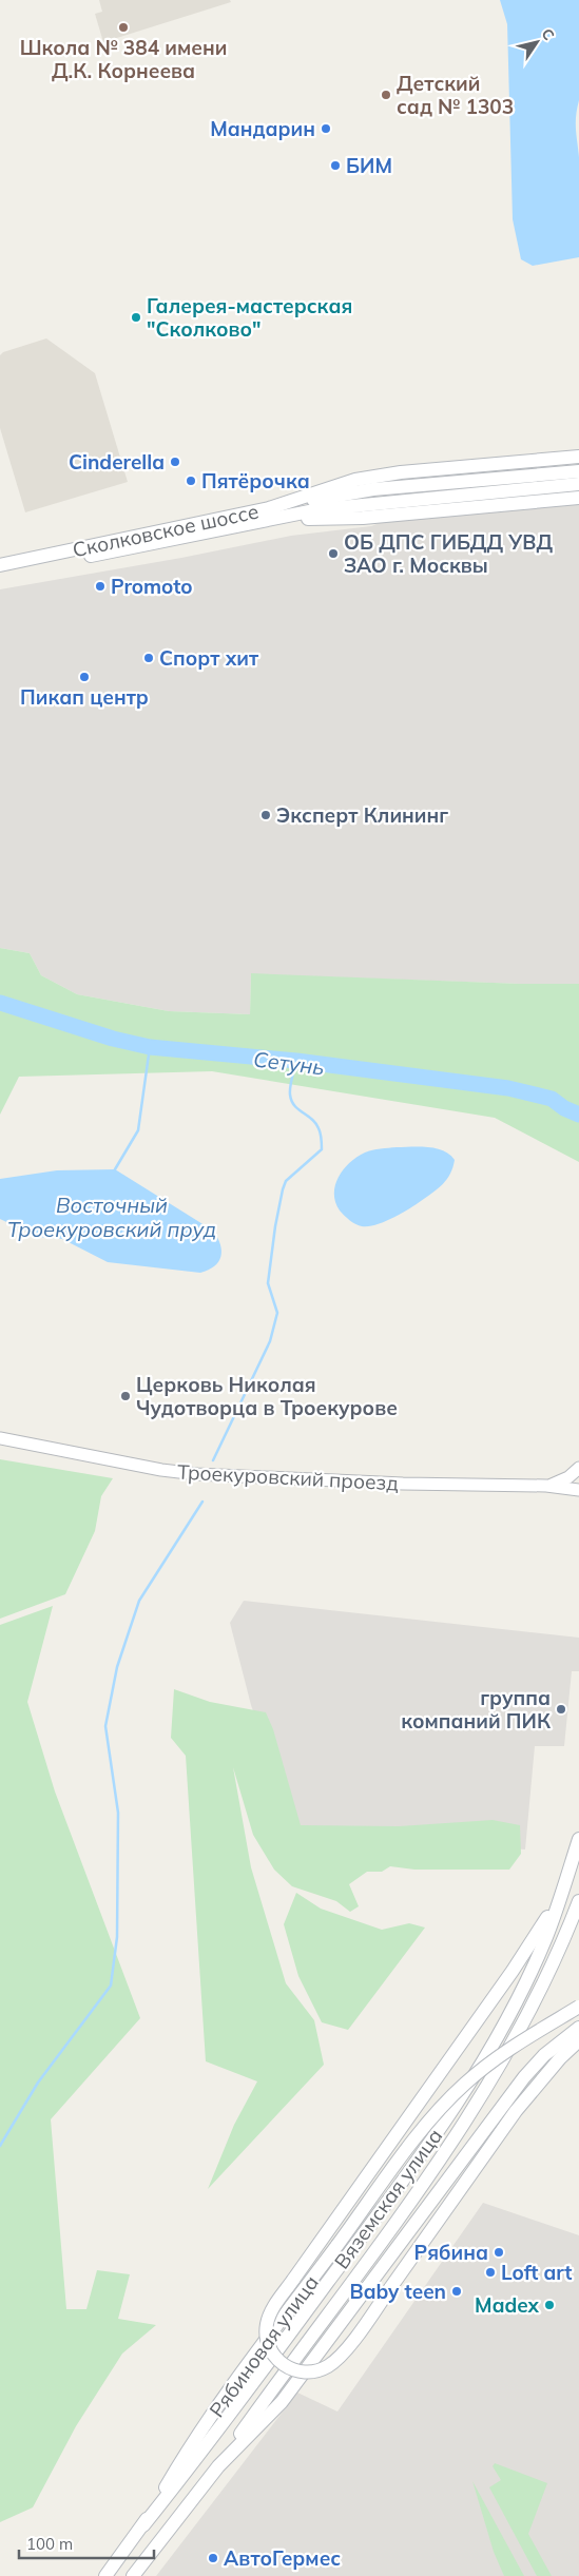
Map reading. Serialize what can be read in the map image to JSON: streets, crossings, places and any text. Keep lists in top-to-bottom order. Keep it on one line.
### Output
{"streets":{"main road":["Сколковское шоссе","Вяземская улица","Рябиновая улица"],"street":["Троекуровский проезд"]},"crossings":[["Вяземская улица","Рябиновая улица"]],"water":["Сетунь","Восточный Троекуровский пруд"],"places":["Школа № 384 имени Д.К. Корнеева","Детский сад № 1303","Мандарин","БИМ","Галерея-мастерская \"Сколково\"","Cinderella","Пятёрочка","ОБ ДПС ГИБДД УВД ЗАО г. Москвы","Promoto","Спорт хит","Пикап центр","Эксперт Клининг","Церковь Николая Чудотворца в Троекурове","группа компаний ПИК","Рябина","Loft art","Baby teen","Madex","АвтоГермес"],"scale_bar":"100 m","north":"top right"}
